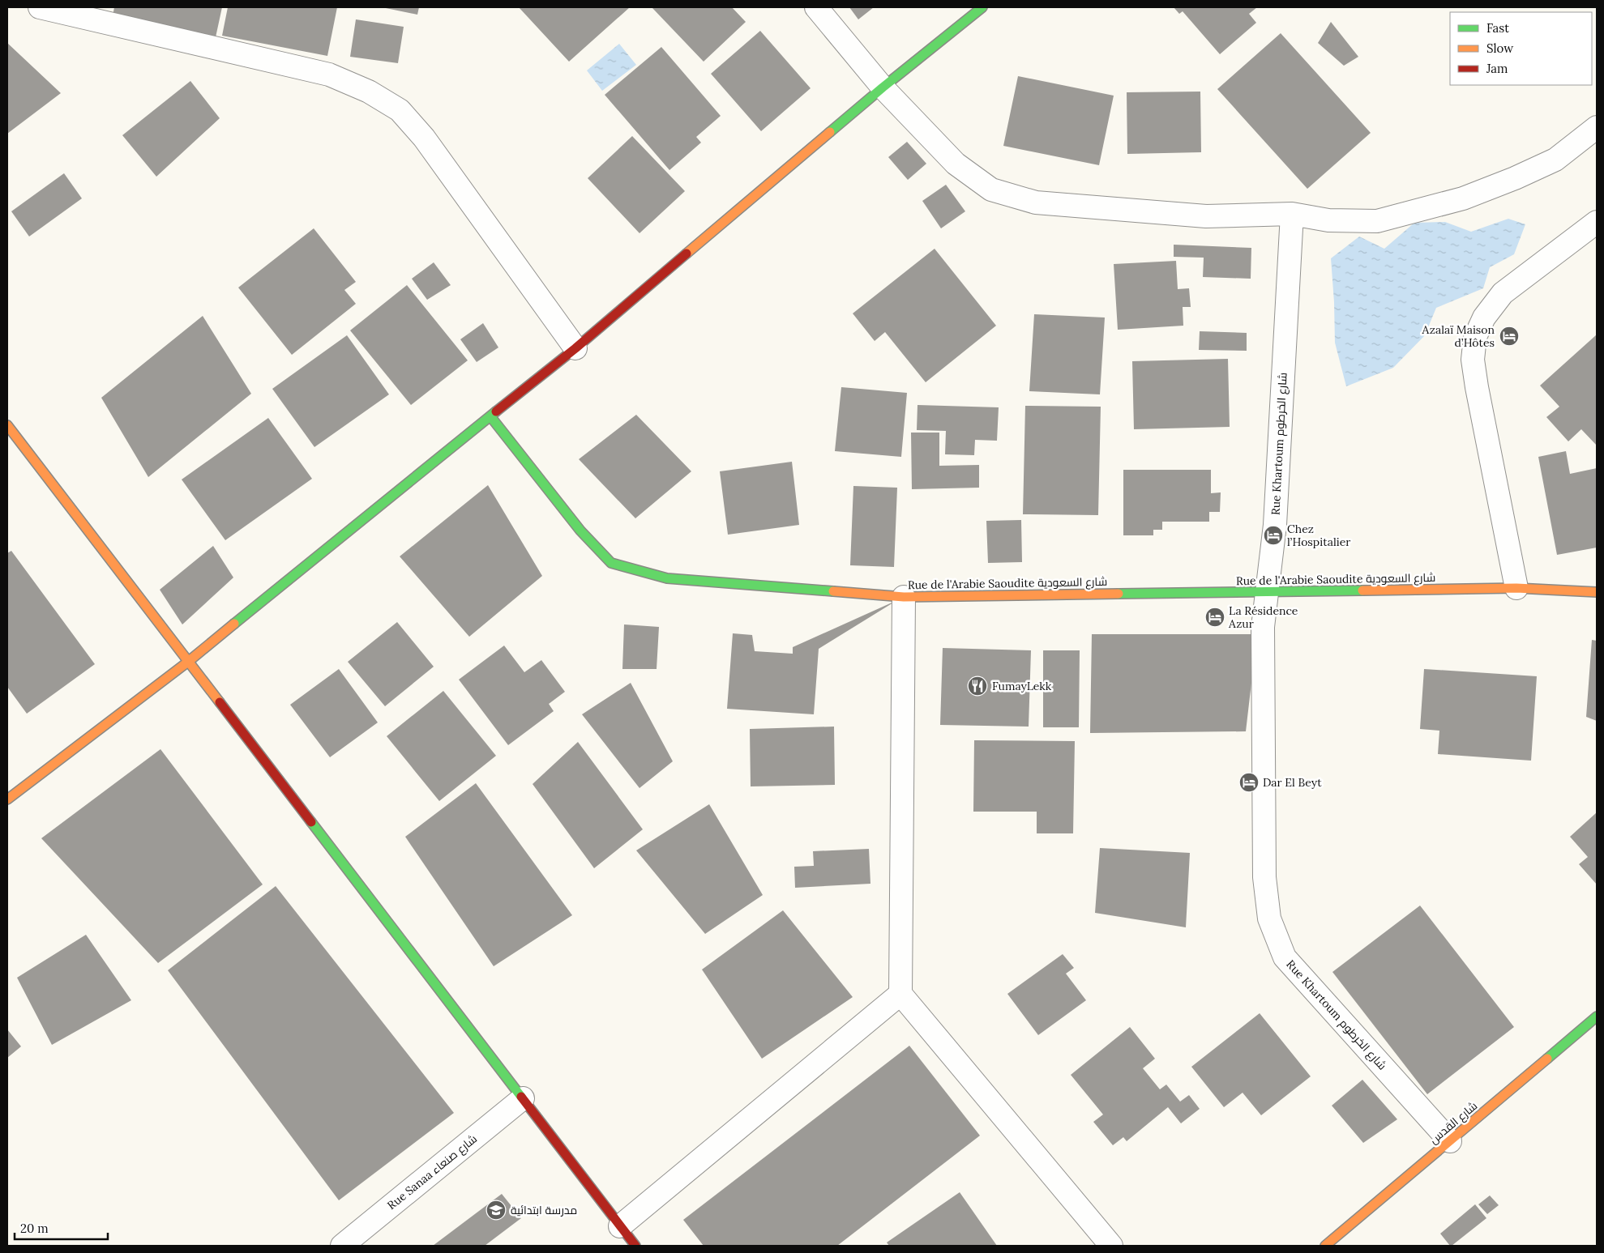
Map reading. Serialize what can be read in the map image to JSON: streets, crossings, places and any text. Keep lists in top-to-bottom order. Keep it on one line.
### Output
{"streets":{"street":["Rue Khartoum شارع الخرطوم","Rue de l'Arabie Saoudite شارع السعودية","شارع القدس","Rue Sanaa شارع صنعاء"]},"crossings":[["Rue Khartoum شارع الخرطوم","Rue de l'Arabie Saoudite شارع السعودية"],["Rue Khartoum شارع الخرطوم","شارع القدس"]],"places":{"hotel":["Azalaï Maison d’Hôtes","Chez l’Hospitalier","La Résidence Azur","Dar El Beyt"],"restaurant":["FumayLekk"],"school or university":["مدرسة ابتدائية"]},"legend":["Fast","Slow","Jam"],"scale_bar":"20 m"}
